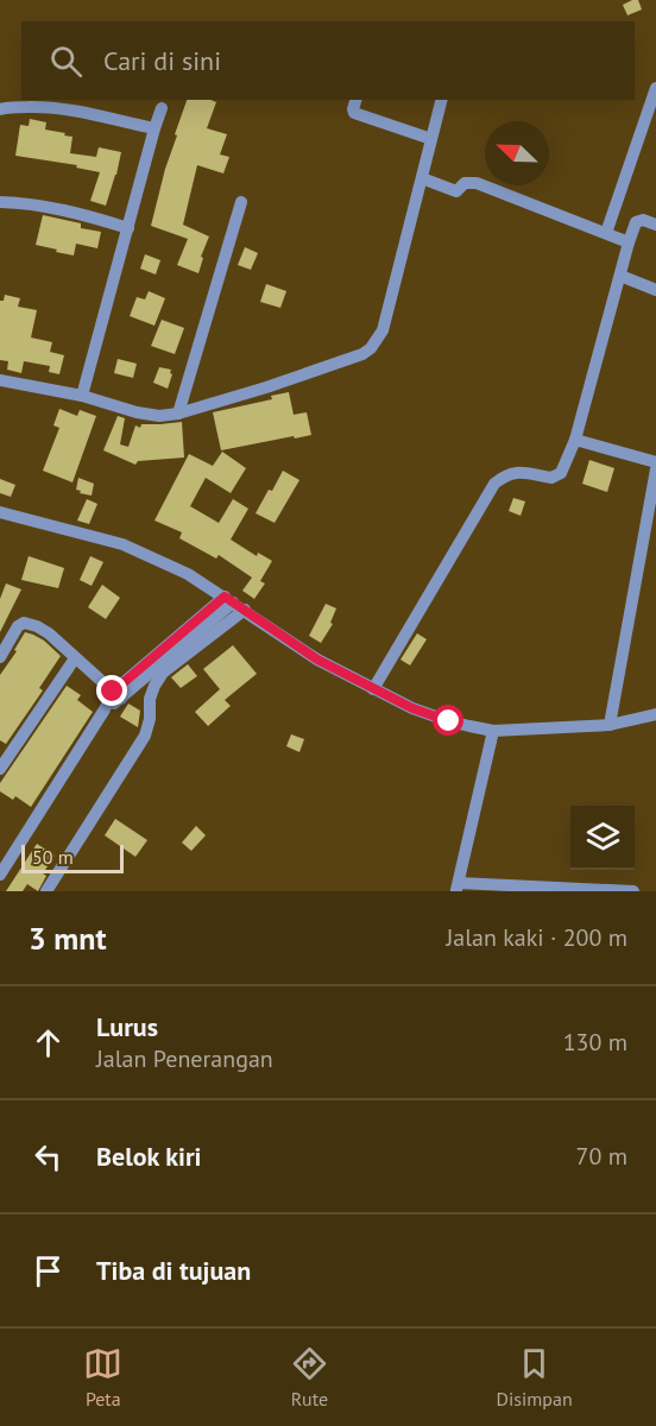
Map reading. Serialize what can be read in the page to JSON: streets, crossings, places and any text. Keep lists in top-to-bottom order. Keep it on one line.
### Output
{"scale_bar":"50 m","north":"top left","page":{"search":"Cari di sini","scale":"50 m","heading":["3 mnt","Jalan kaki · 200 m"],"list":[["Lurus","Jalan Penerangan","130 m"],["Belok kiri","70 m"],"Tiba di tujuan"],"nav":["Peta","Rute","Disimpan"]}}
